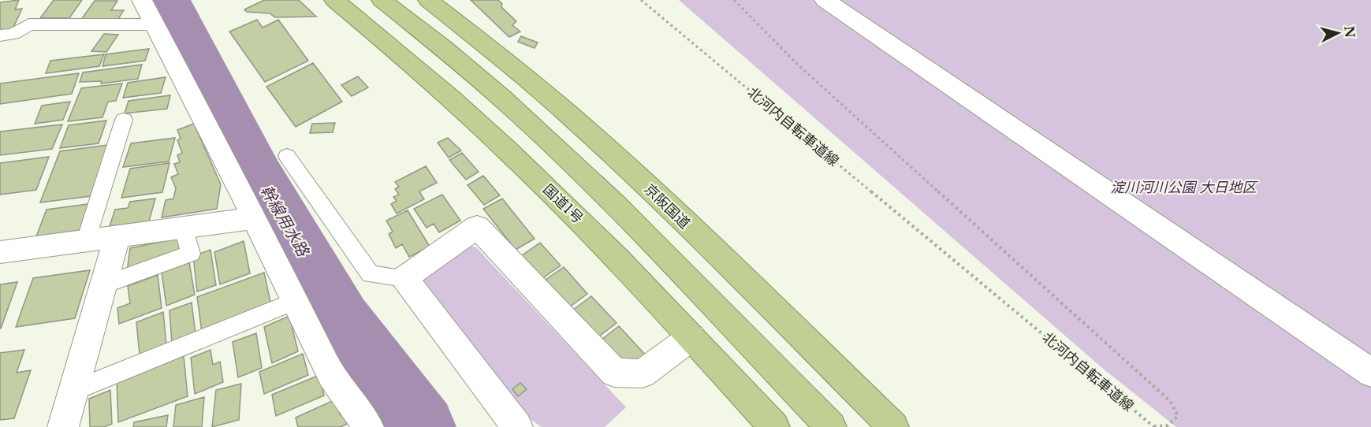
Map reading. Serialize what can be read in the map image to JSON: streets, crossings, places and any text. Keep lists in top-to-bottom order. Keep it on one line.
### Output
{"streets":{"highway":["国道1号","京阪国道"],"path":["北河内自転車道線"]},"water":["幹線用水路"],"parks":["淀川河川公園 大日地区"],"north":"right"}
